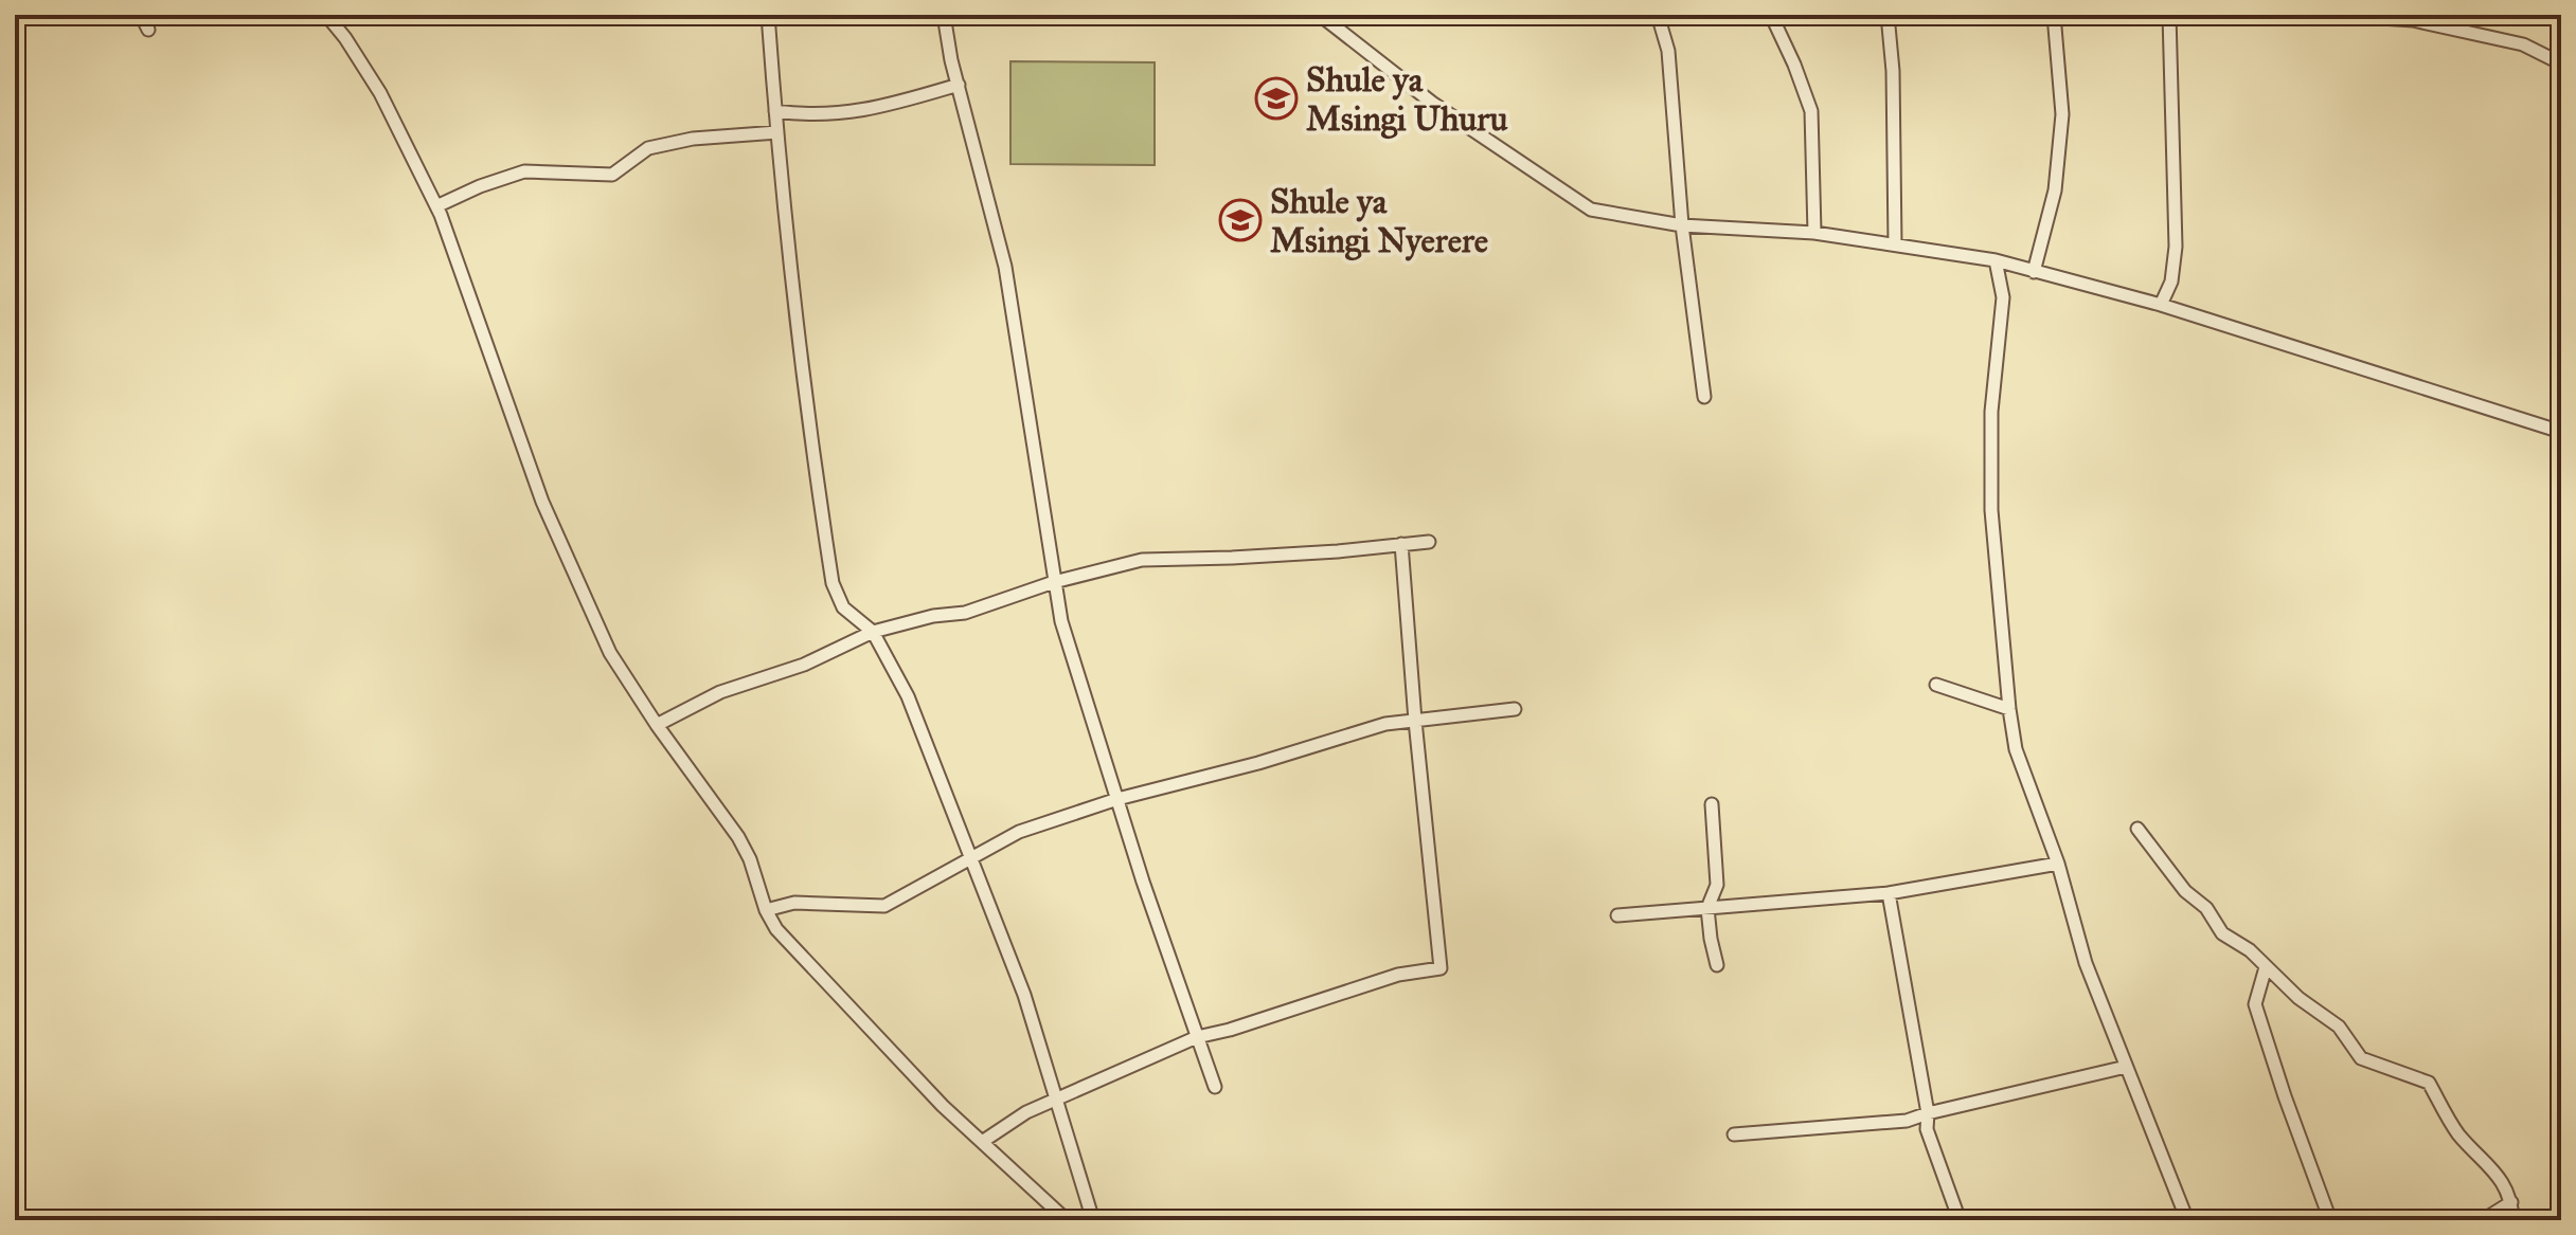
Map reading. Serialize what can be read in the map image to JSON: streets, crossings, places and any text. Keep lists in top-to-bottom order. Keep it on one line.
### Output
{"places":{"school or university":["Shule ya Msingi Uhuru","Shule ya Msingi Nyerere"]}}
